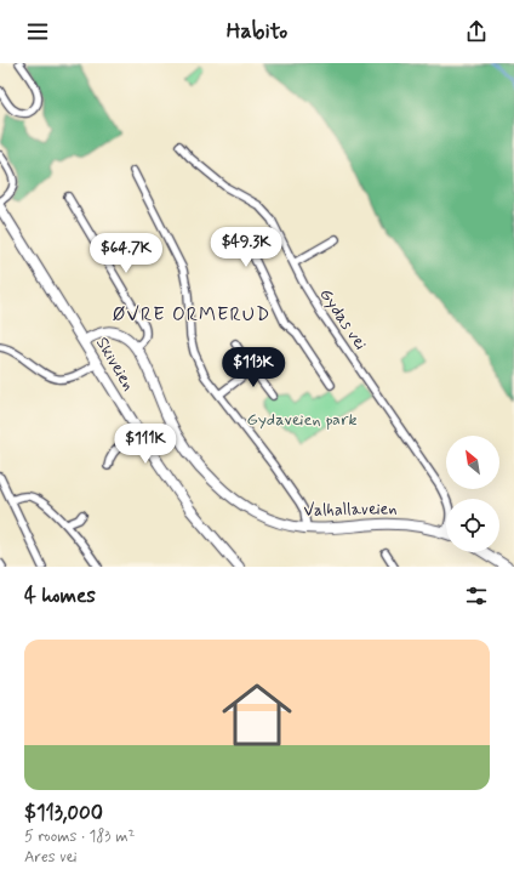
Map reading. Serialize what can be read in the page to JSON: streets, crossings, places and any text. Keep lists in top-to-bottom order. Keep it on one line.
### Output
{"streets":{"street":["Gydas vei","Skiveien","Valhallaveien"]},"crossings":[["Skiveien","Valhallaveien"]],"districts":["ØVRE ORMERUD"],"parks":["Gydaveien park"],"north":"top left","page":{"header":"Habito","price":["$49.3K","$64.7K","$113K","$111K"],"heading":"4 homes","list":[{"name":"$113,000","note":"5 rooms · 183 m² · Ares vei"}]}}
